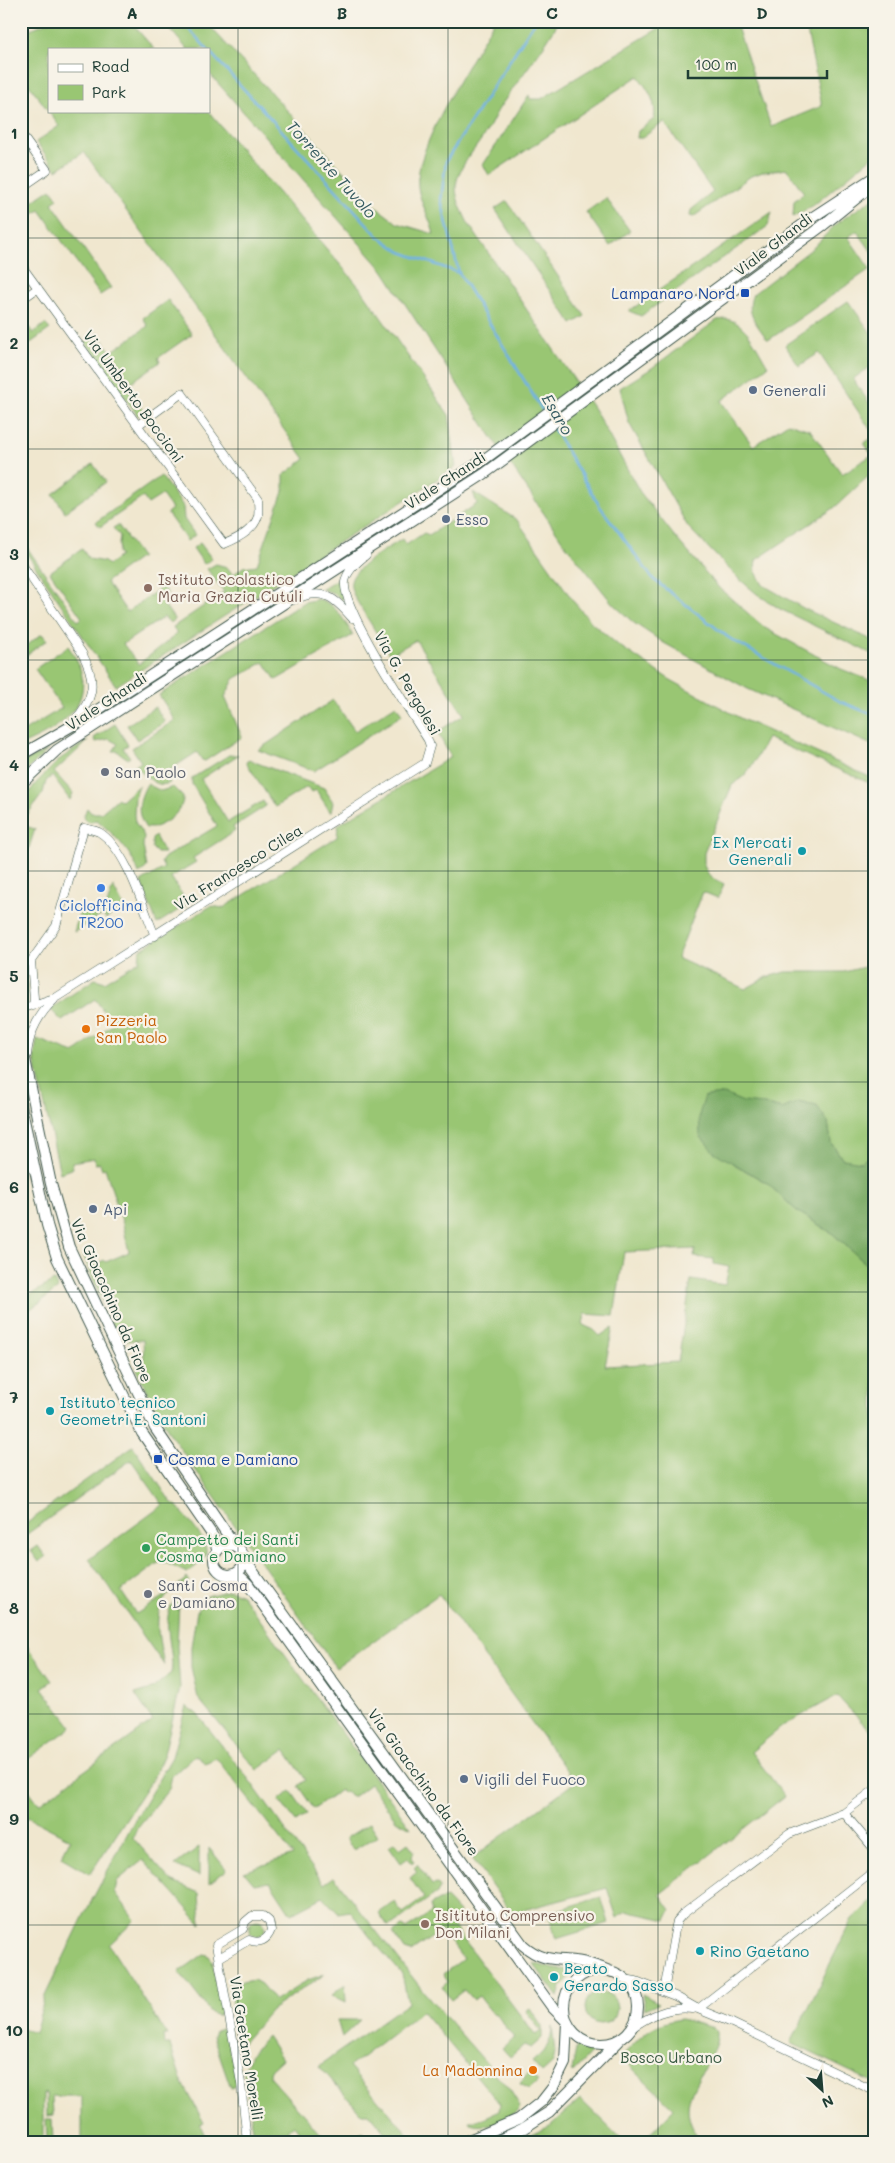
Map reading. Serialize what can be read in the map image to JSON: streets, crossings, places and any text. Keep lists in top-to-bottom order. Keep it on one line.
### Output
{"streets":{"street":["Viale Ghandi","Via Umberto Boccioni","Via G. Pergolesi","Via Francesco Cilea","Via Gioacchino da Fiore","Via Gaetano Morelli"]},"crossings":[["Via G. Pergolesi","Via Francesco Cilea"]],"water":["Torrente Tuvolo","Esaro"],"parks":["Bosco Urbano"],"places":{"transit":["Lampanaro Nord","Cosma e Damiano"],"other":["Generali","Esso","Istituto Scolastico Maria Grazia Cutuli","San Paolo","Ex Mercati Generali","Ciclofficina TR200","Pizzeria San Paolo","Api","Istituto tecnico Geometri E. Santoni","Campetto dei Santi Cosma e Damiano","Santi Cosma e Damiano","Vigili del Fuoco","Isitituto Comprensivo Don Milani","Rino Gaetano","Beato Gerardo Sasso","La Madonnina"]},"legend":["Road","Park"],"scale_bar":"100 m","north":"bottom right","grid":{"columns":["A","B","C","D"],"rows":["1","2","3","4","5","6","7","8","9","10"]}}
